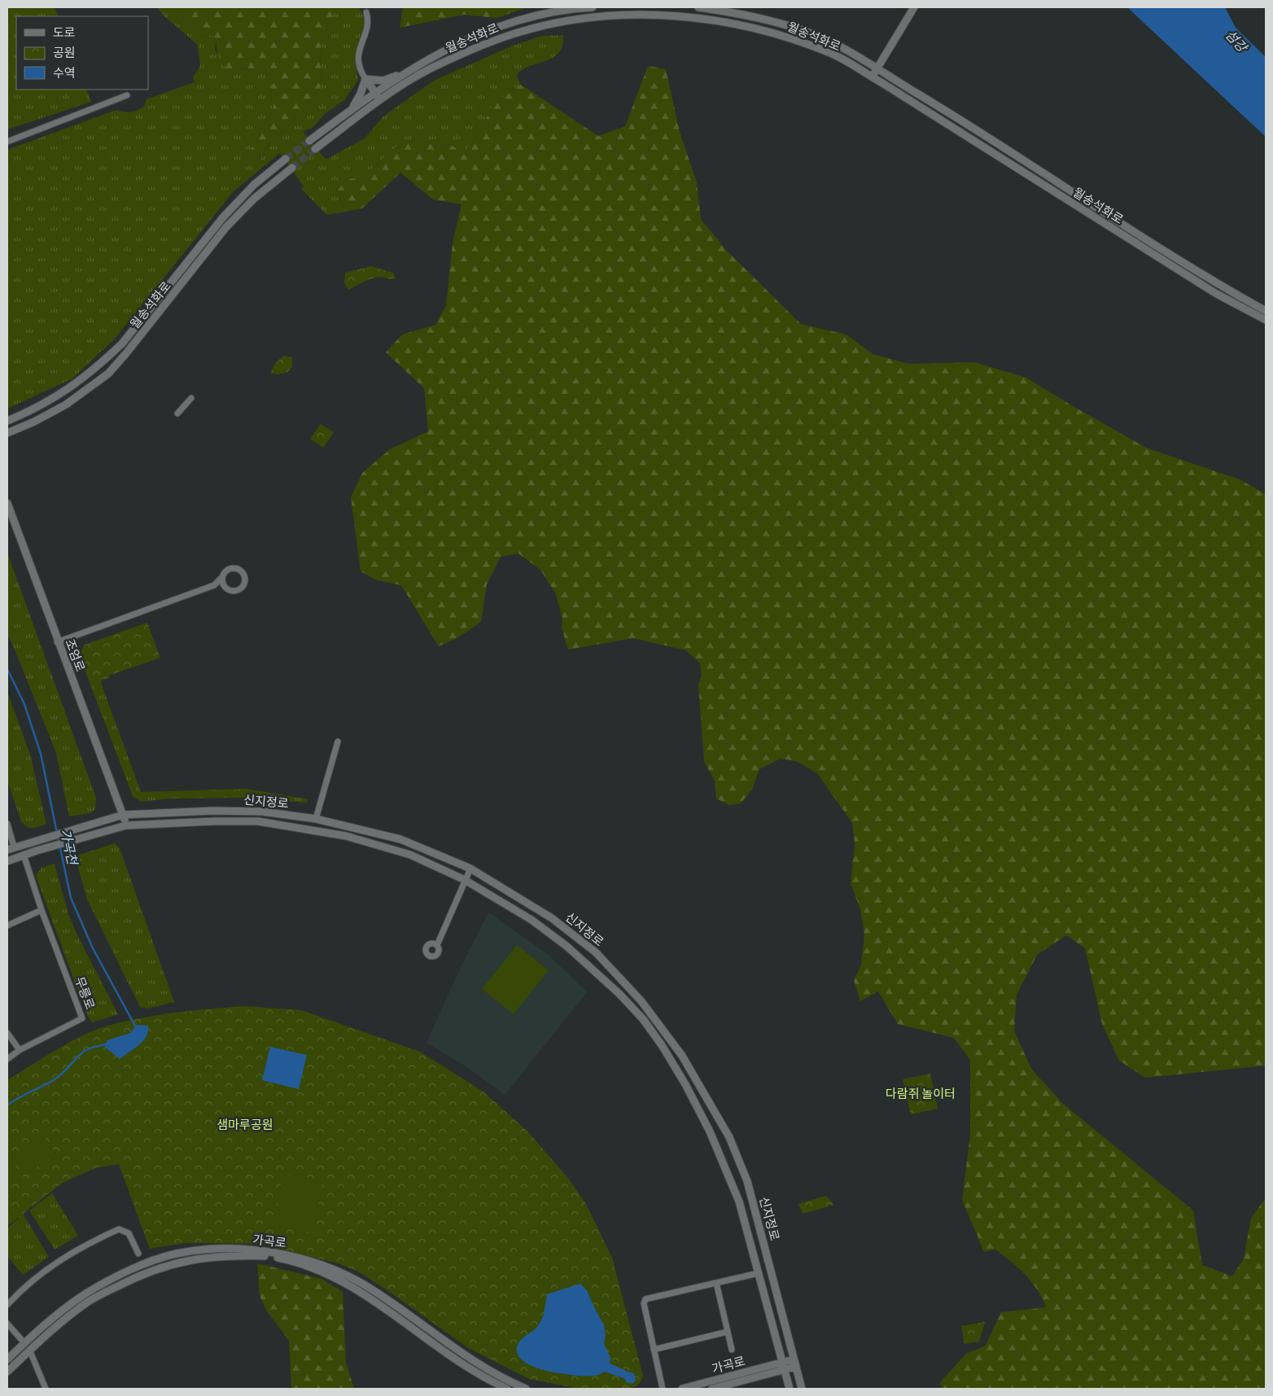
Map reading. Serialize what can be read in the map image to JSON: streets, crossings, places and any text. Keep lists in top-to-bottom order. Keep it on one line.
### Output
{"streets":{"street":["월송석화로","조엄로","신지정로","무릉로","가곡로"]},"crossings":[["조엄로","신지정로"],["신지정로","무릉로"],["신지정로","가곡로"]],"water":["섬강","가곡천"],"parks":["다람쥐 놀이터","샘마루공원"],"legend":["도로","공원","수역"]}
